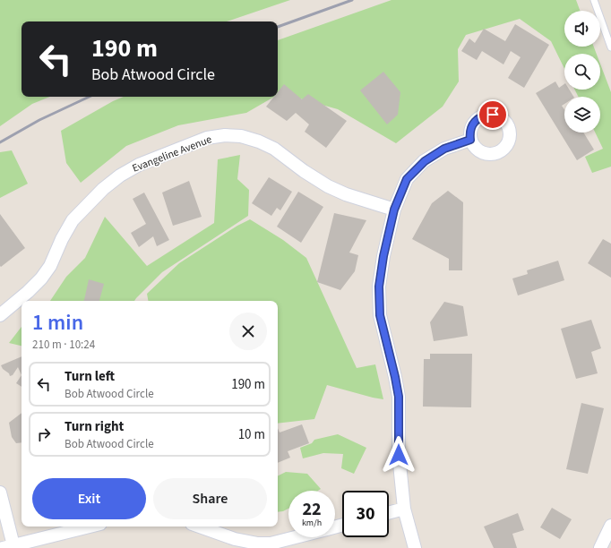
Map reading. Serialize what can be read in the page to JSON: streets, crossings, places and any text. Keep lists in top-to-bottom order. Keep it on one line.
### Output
{"streets":{"street":["Evangeline Avenue"]},"page":{"turn":["190 m","Bob Atwood Circle"],"heading":["1 min","210 m · 10:24"],"list":[{"name":"Turn left","note":"Bob Atwood Circle","value":"190 m"},{"name":"Turn right","note":"Bob Atwood Circle","value":"10 m"}],"buttons":["Exit","Share"],"speed":"22 km/h","limit":"30"}}
